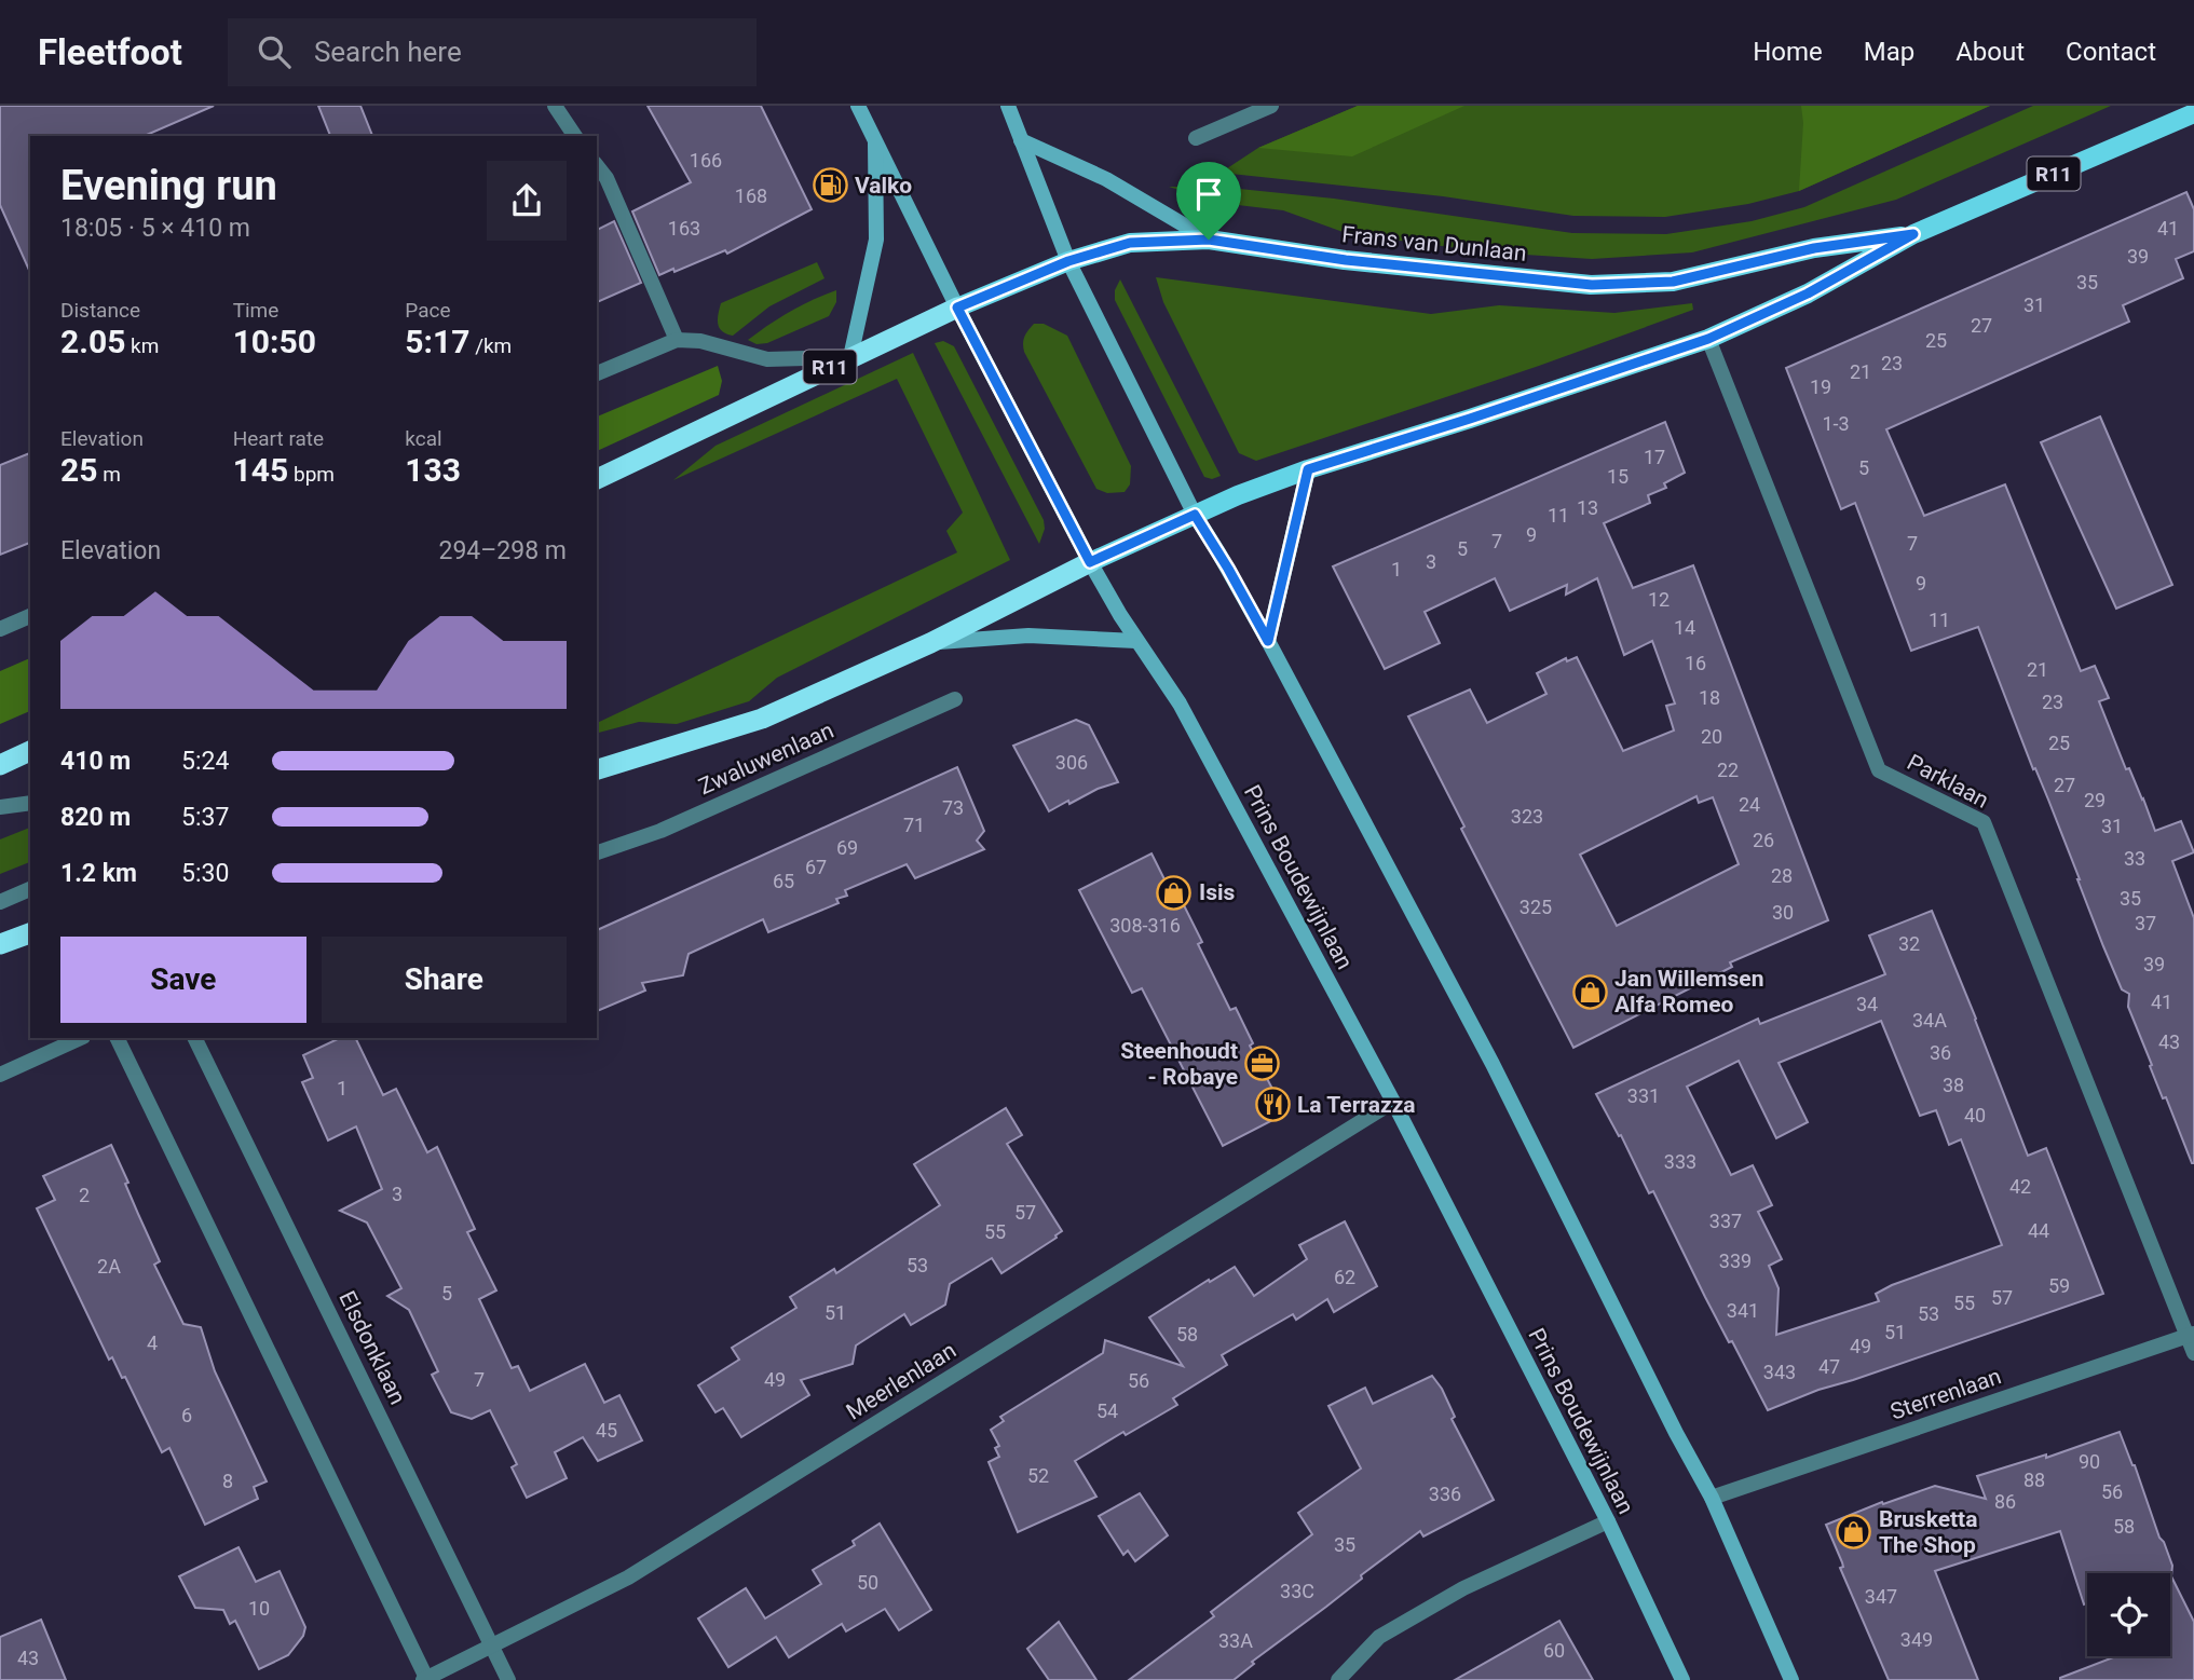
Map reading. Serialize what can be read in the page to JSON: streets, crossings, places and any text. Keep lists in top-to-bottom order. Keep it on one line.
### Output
{"streets":{"highway":["R11"],"main road":["Frans van Dunlaan","Prins Boudewijnlaan"],"street":["Zwaluwenlaan","Parklaan","Elsdonklaan","Meerlenlaan","Sterrenlaan"]},"crossings":[["R11","Frans van Dunlaan"],["R11","Prins Boudewijnlaan"],["Frans van Dunlaan","Parklaan"],["Frans van Dunlaan","Prins Boudewijnlaan"],["Parklaan","Sterrenlaan"],["Prins Boudewijnlaan","Meerlenlaan"],["Elsdonklaan","Meerlenlaan"]],"places":{"fuel station":["Valko"],"shop":["Isis","Jan Willemsen Alfa Romeo","Brusketta The Shop"],"office":["Steenhoudt - Robaye"],"restaurant":["La Terrazza"]},"house_numbers":["166","168","163","41","39","35","31","27","25","23","21","19","1-3","17","5","15","13","11","9","7","7","5","3","1","9","12","11","14","16","21","18","23","20","25","306","22","27","29","24","73","323","71","31","26","69","33","67","28","65","35","325","30","37","308-316","32","39","41","34","34A","43","36","38","1","331","40","333","42","3","2","57","337","44","55","339","53","2A","62","59","5","57","55","341","51","53","51","58","4","49","47","343","7","49","56","54","6","45","90","52","88","8","56","336","86","58","35","50","33C","347","10","349","33A","60","43"],"page":{"header":"Fleetfoot","search":"Search here","nav":["Home","Map","About","Contact"],"heading":["Evening run","18:05 · 5 × 410 m"],"stats":[["Distance","2.05 km"],["Time","10:50"],["Pace","5:17 /km"],["Elevation","25 m"],["Heart rate","145 bpm"],["kcal","133"]],"chart":["Elevation","294–298 m"],"list":[{"name":"410 m","note":"5:24"},{"name":"820 m","note":"5:37"},{"name":"1.2 km","note":"5:30"}],"buttons":["Save","Share"]}}
